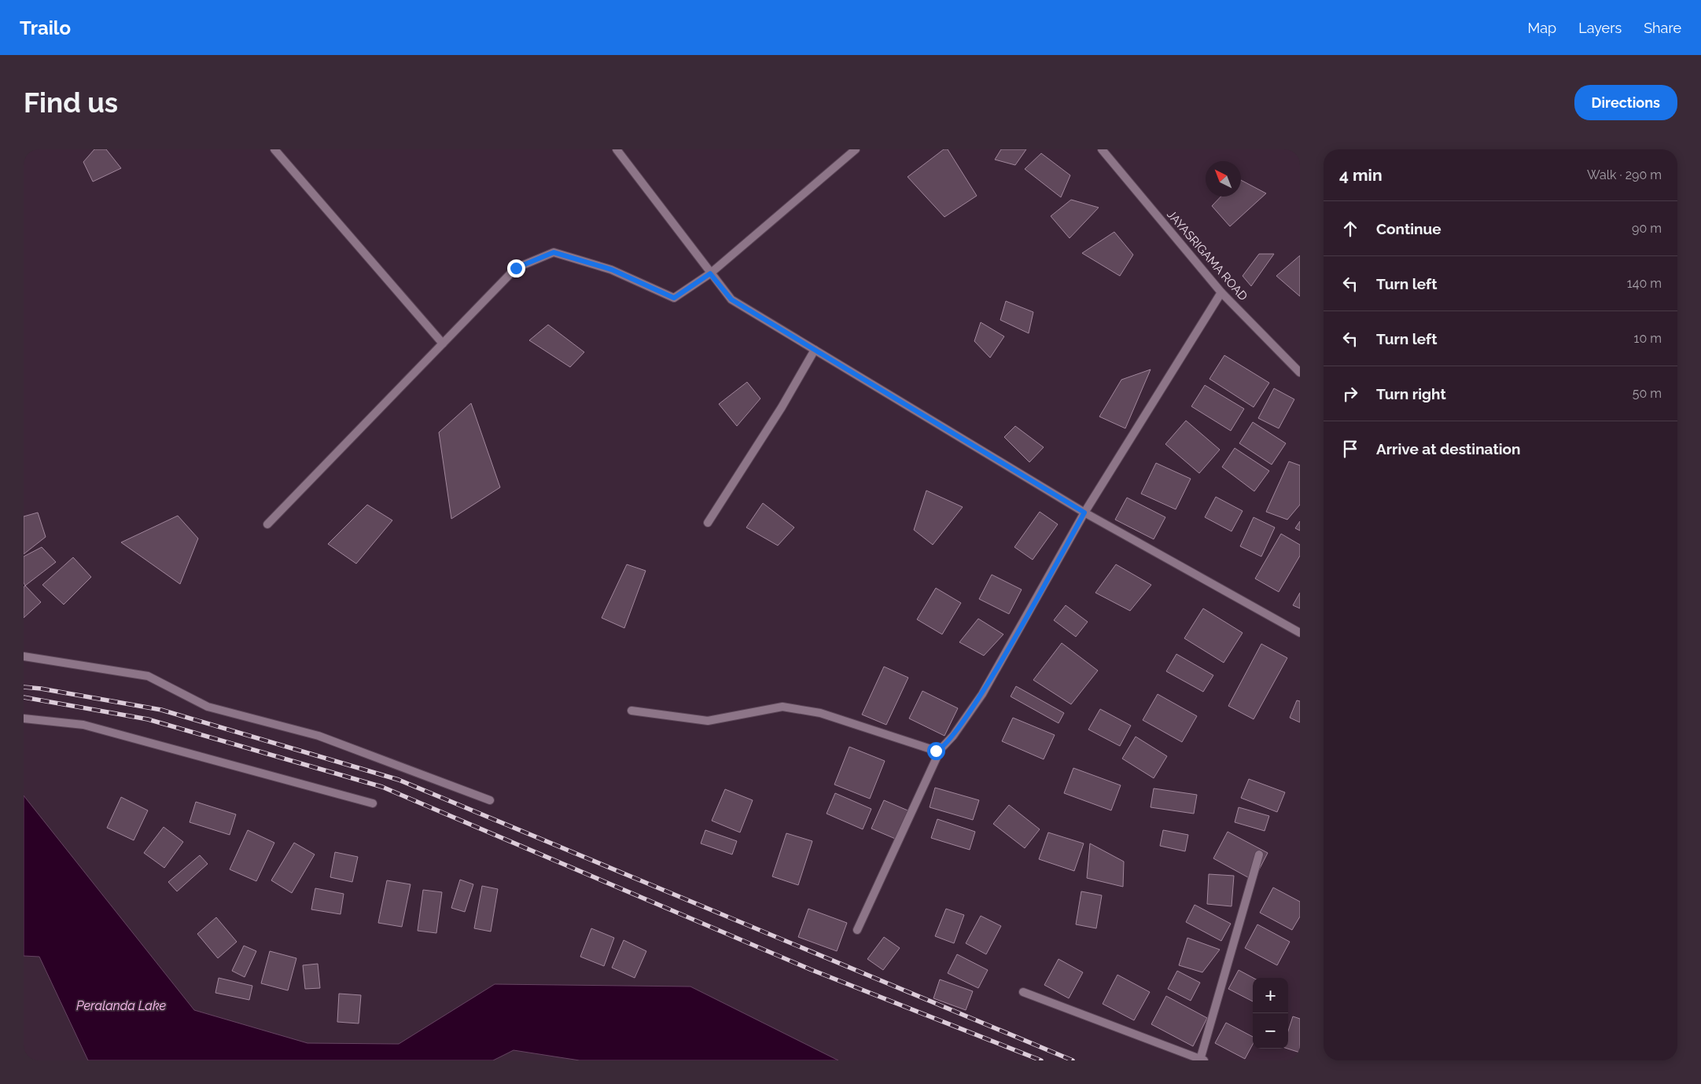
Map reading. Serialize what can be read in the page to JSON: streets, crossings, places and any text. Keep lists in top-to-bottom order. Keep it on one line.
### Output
{"streets":{"street":["JAYASRIGAMA ROAD"]},"water":["Peralanda Lake"],"north":"top left","page":{"header":"Trailo","nav":["Map","Layers","Share"],"buttons":"Directions","title":"Find us","heading":["4 min","Walk · 290 m"],"list":[["Continue","90 m"],["Turn left","140 m"],["Turn left","10 m"],["Turn right","50 m"],"Arrive at destination"],"map_buttons":["+","−"]}}
